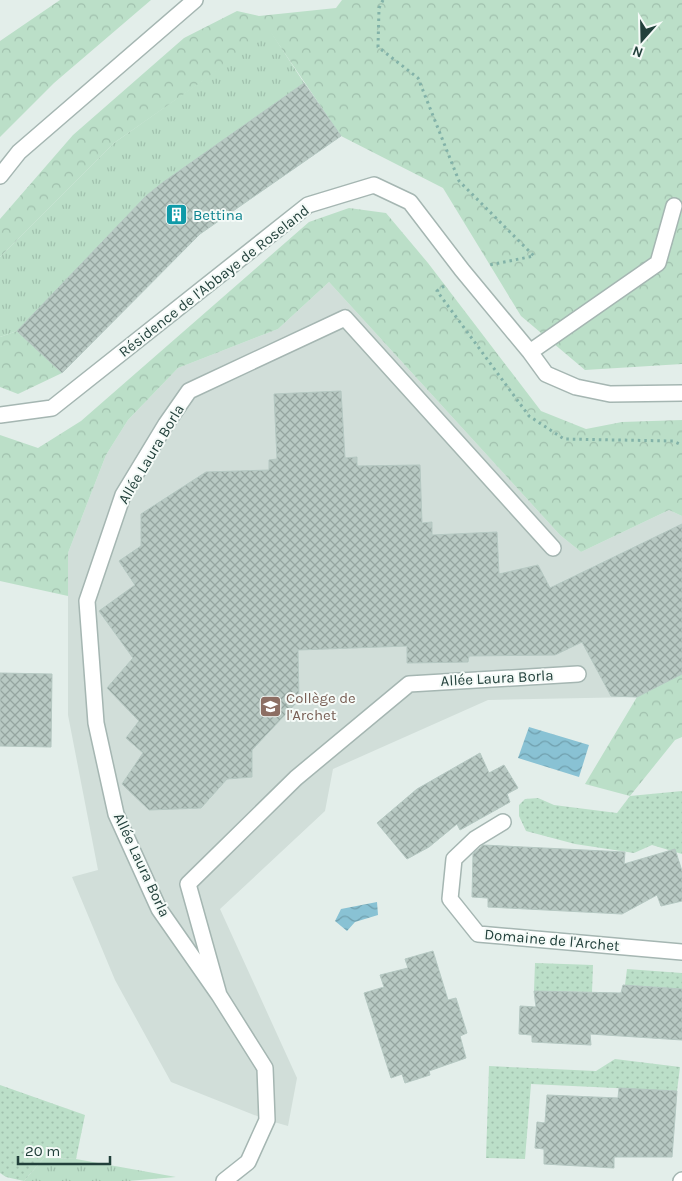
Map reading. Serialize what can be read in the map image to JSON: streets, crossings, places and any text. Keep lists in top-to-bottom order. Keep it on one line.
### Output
{"streets":{"street":["Résidence de l'Abbaye de Roseland","Allée Laura Borla","Domaine de l'Archet"]},"places":{"building":["Bettina"],"school or university":["Collège de l'Archet"]},"scale_bar":"20 m","north":"bottom"}
